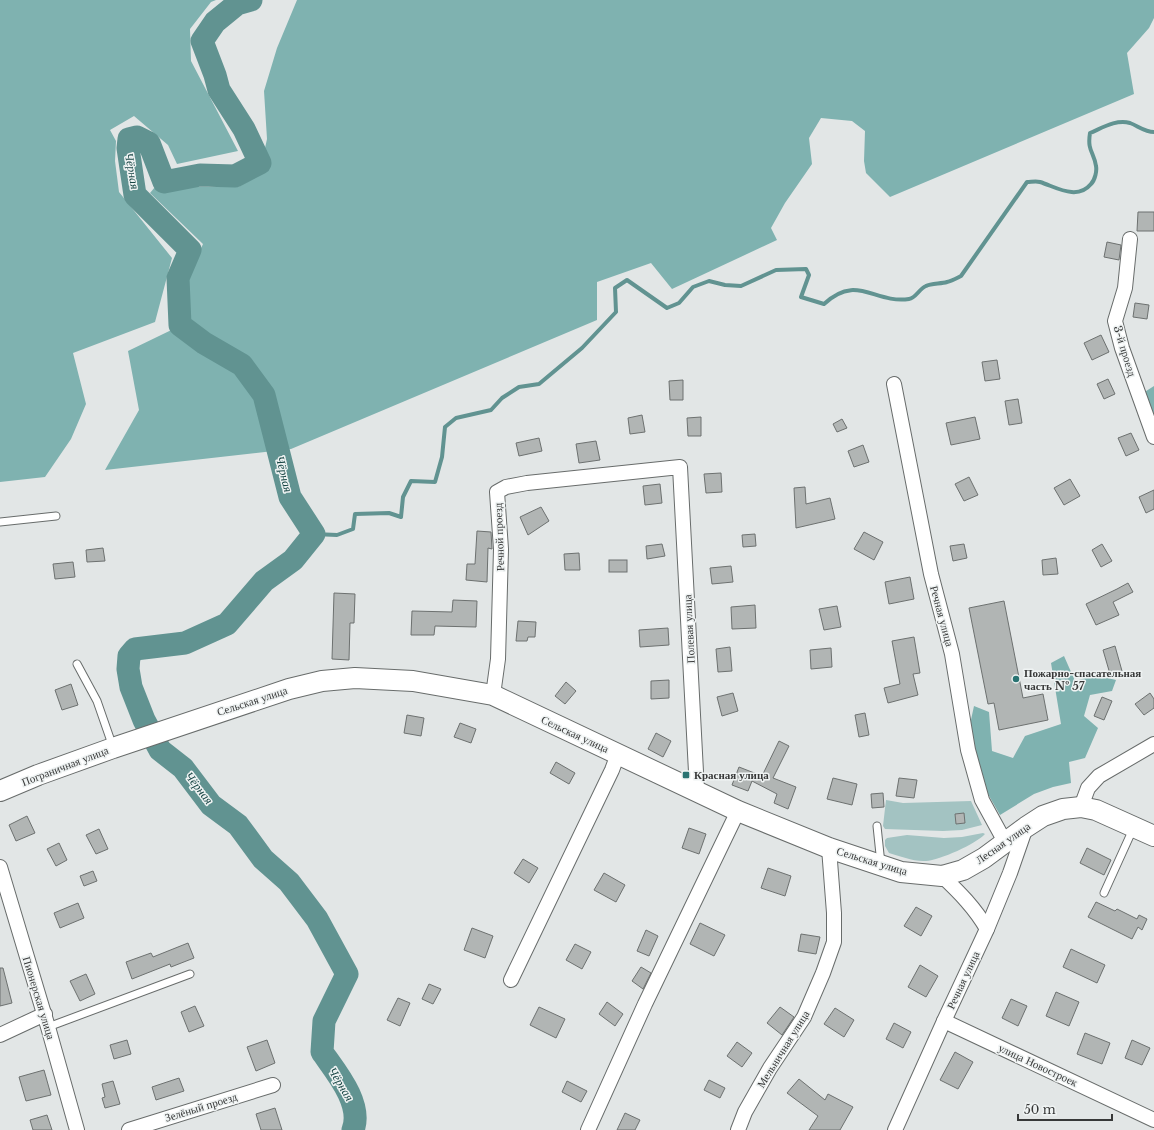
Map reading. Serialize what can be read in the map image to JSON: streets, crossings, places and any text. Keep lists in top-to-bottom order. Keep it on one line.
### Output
{"streets":{"main road":["Сельская улица","Пограничная улица","Лесная улица"],"street":["3-й проезд","Речной проезд","Речная улица","Полевая улица","Пионерская улица","Мельничная улица","улица Новостроек","Зелёный проезд"]},"crossings":[["Речной проезд","Полевая улица"],["Речной проезд","Сельская улица"],["Речная улица","Лесная улица"],["Речная улица","улица Новостроек"],["Полевая улица","Сельская улица"],["Сельская улица","Пограничная улица"],["Сельская улица","Лесная улица"],["Сельская улица","Мельничная улица"]],"water":["Чёрная"],"places":{"other":["Пожарно-спасательная часть № 57"],"transit":["Красная улица"]},"scale_bar":"50 m"}
